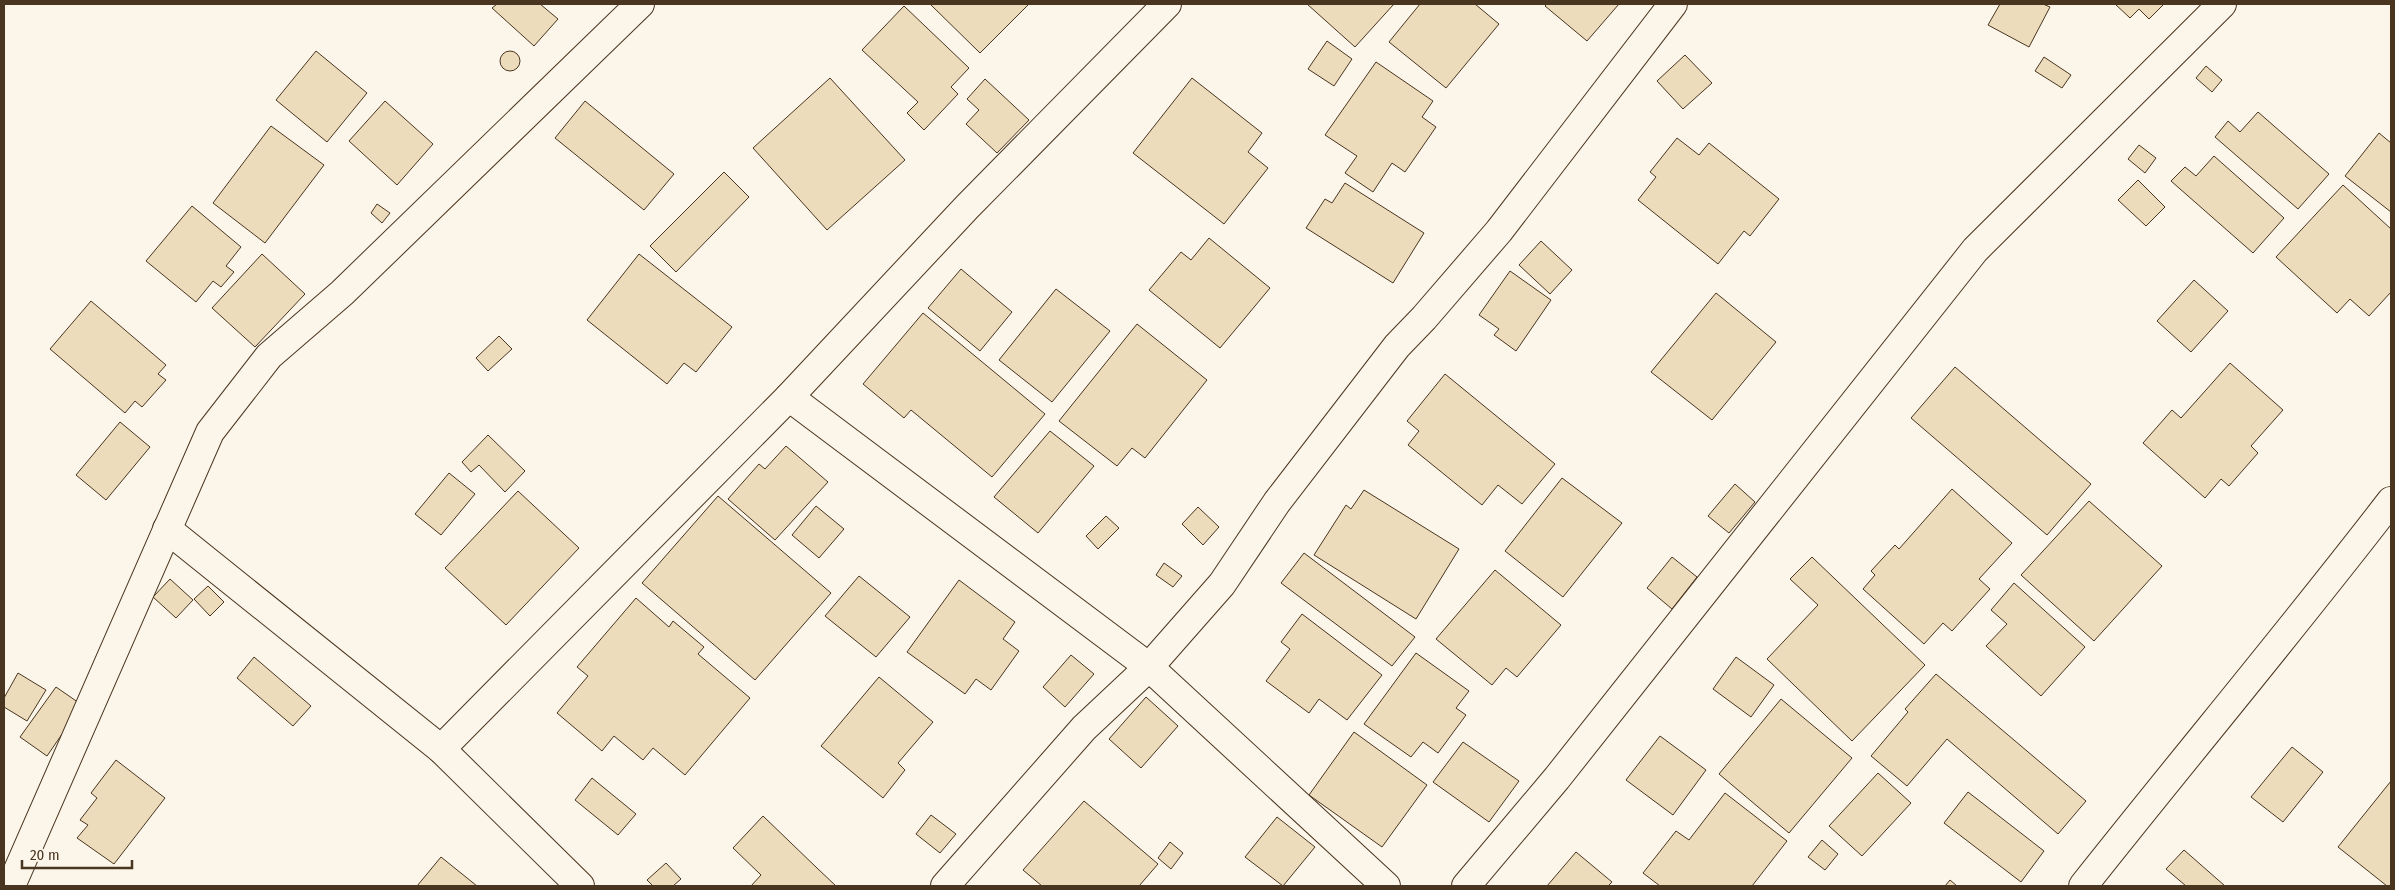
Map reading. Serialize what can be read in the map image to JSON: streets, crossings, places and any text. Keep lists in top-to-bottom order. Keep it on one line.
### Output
{"scale_bar":"20 m"}
